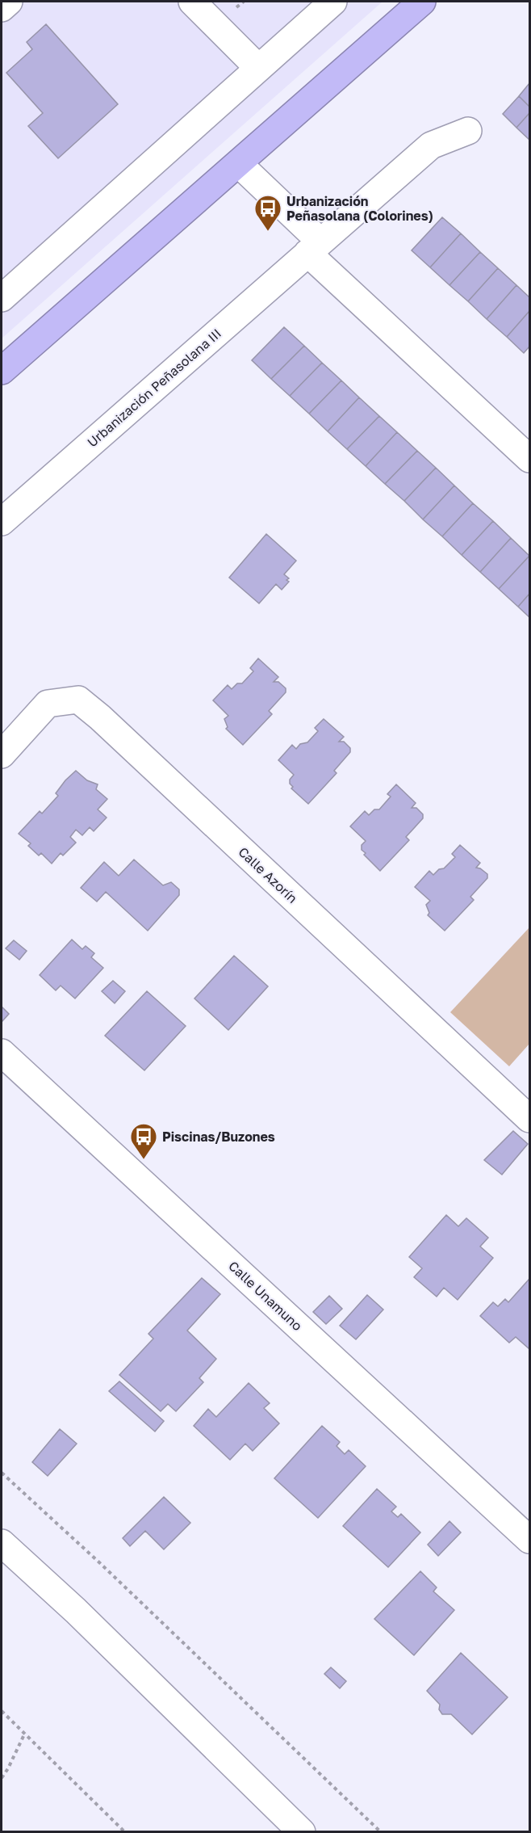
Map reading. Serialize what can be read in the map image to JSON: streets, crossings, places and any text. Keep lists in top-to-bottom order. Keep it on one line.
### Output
{"streets":{"street":["Urbanización Peñasolana III","Calle Azorín","Calle Unamuno"]},"places":{"bus stop":["Urbanización Peñasolana (Colorines)","Piscinas/Buzones"]}}
